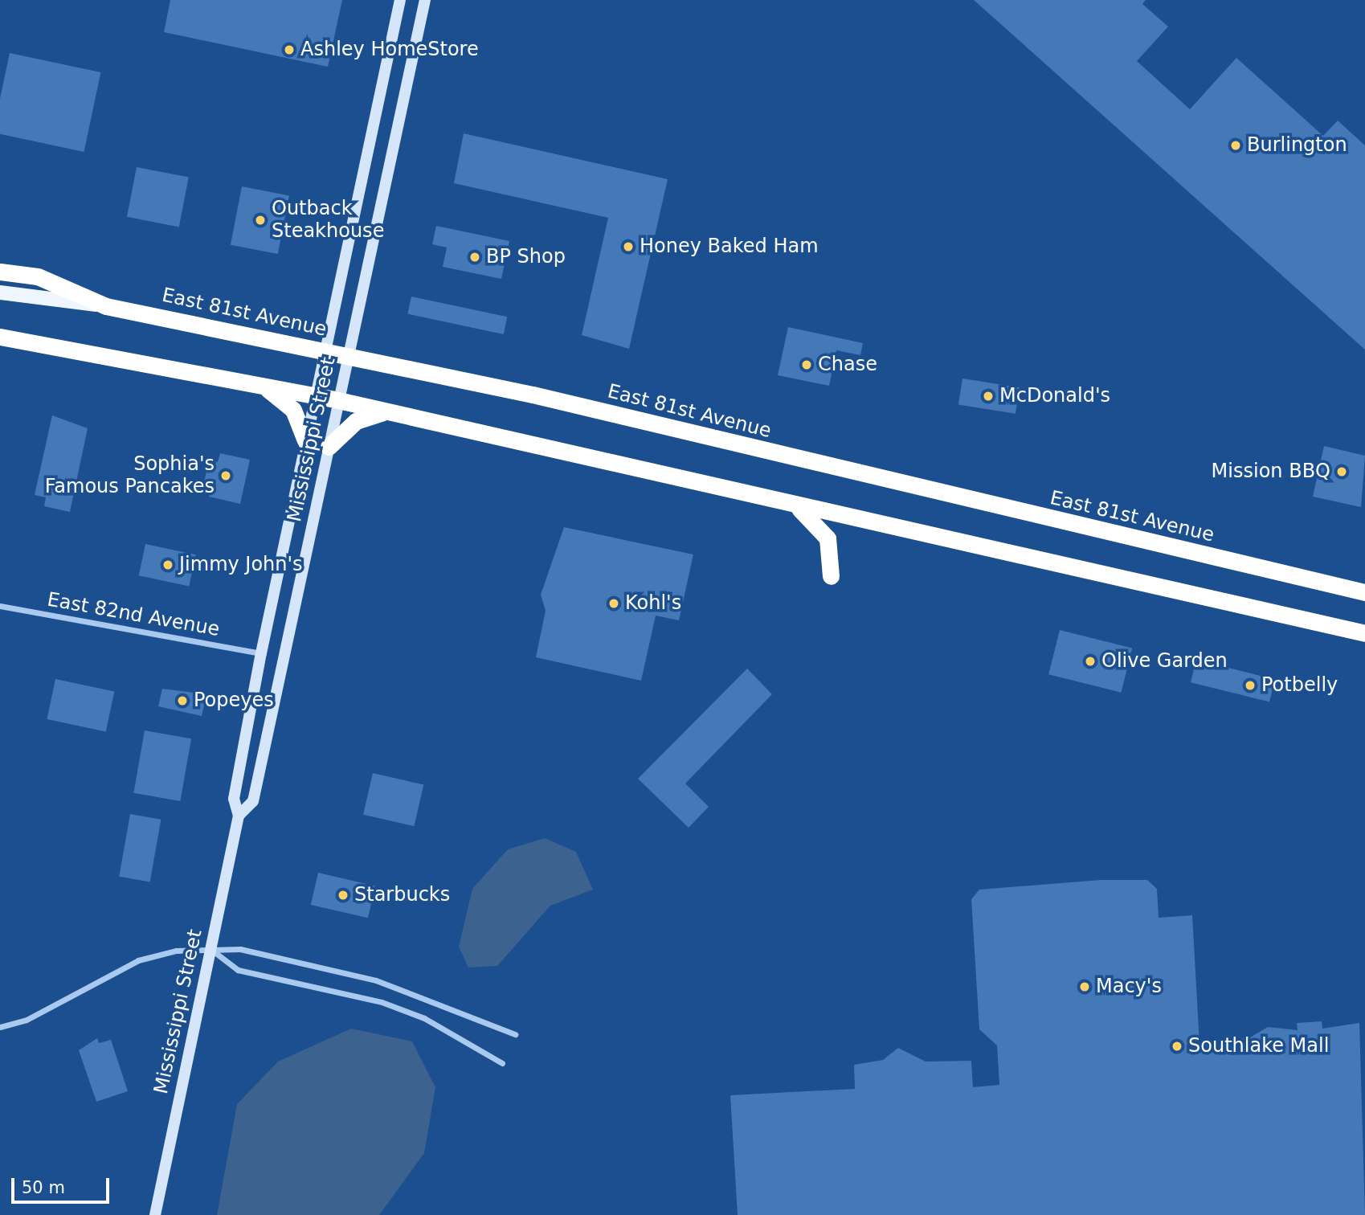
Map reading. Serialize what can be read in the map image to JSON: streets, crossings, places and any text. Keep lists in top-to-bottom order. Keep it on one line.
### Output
{"streets":{"highway":["East 81st Avenue"],"street":["Mississippi Street","East 82nd Avenue"]},"crossings":[["East 81st Avenue","Mississippi Street"],["Mississippi Street","East 82nd Avenue"]],"places":["Ashley HomeStore","Burlington","Outback Steakhouse","Honey Baked Ham","BP Shop","Chase","McDonald's","Mission BBQ","Sophia's Famous Pancakes","Jimmy John's","Kohl's","Olive Garden","Potbelly","Popeyes","Starbucks","Macy's","Southlake Mall"],"scale_bar":"50 m"}
